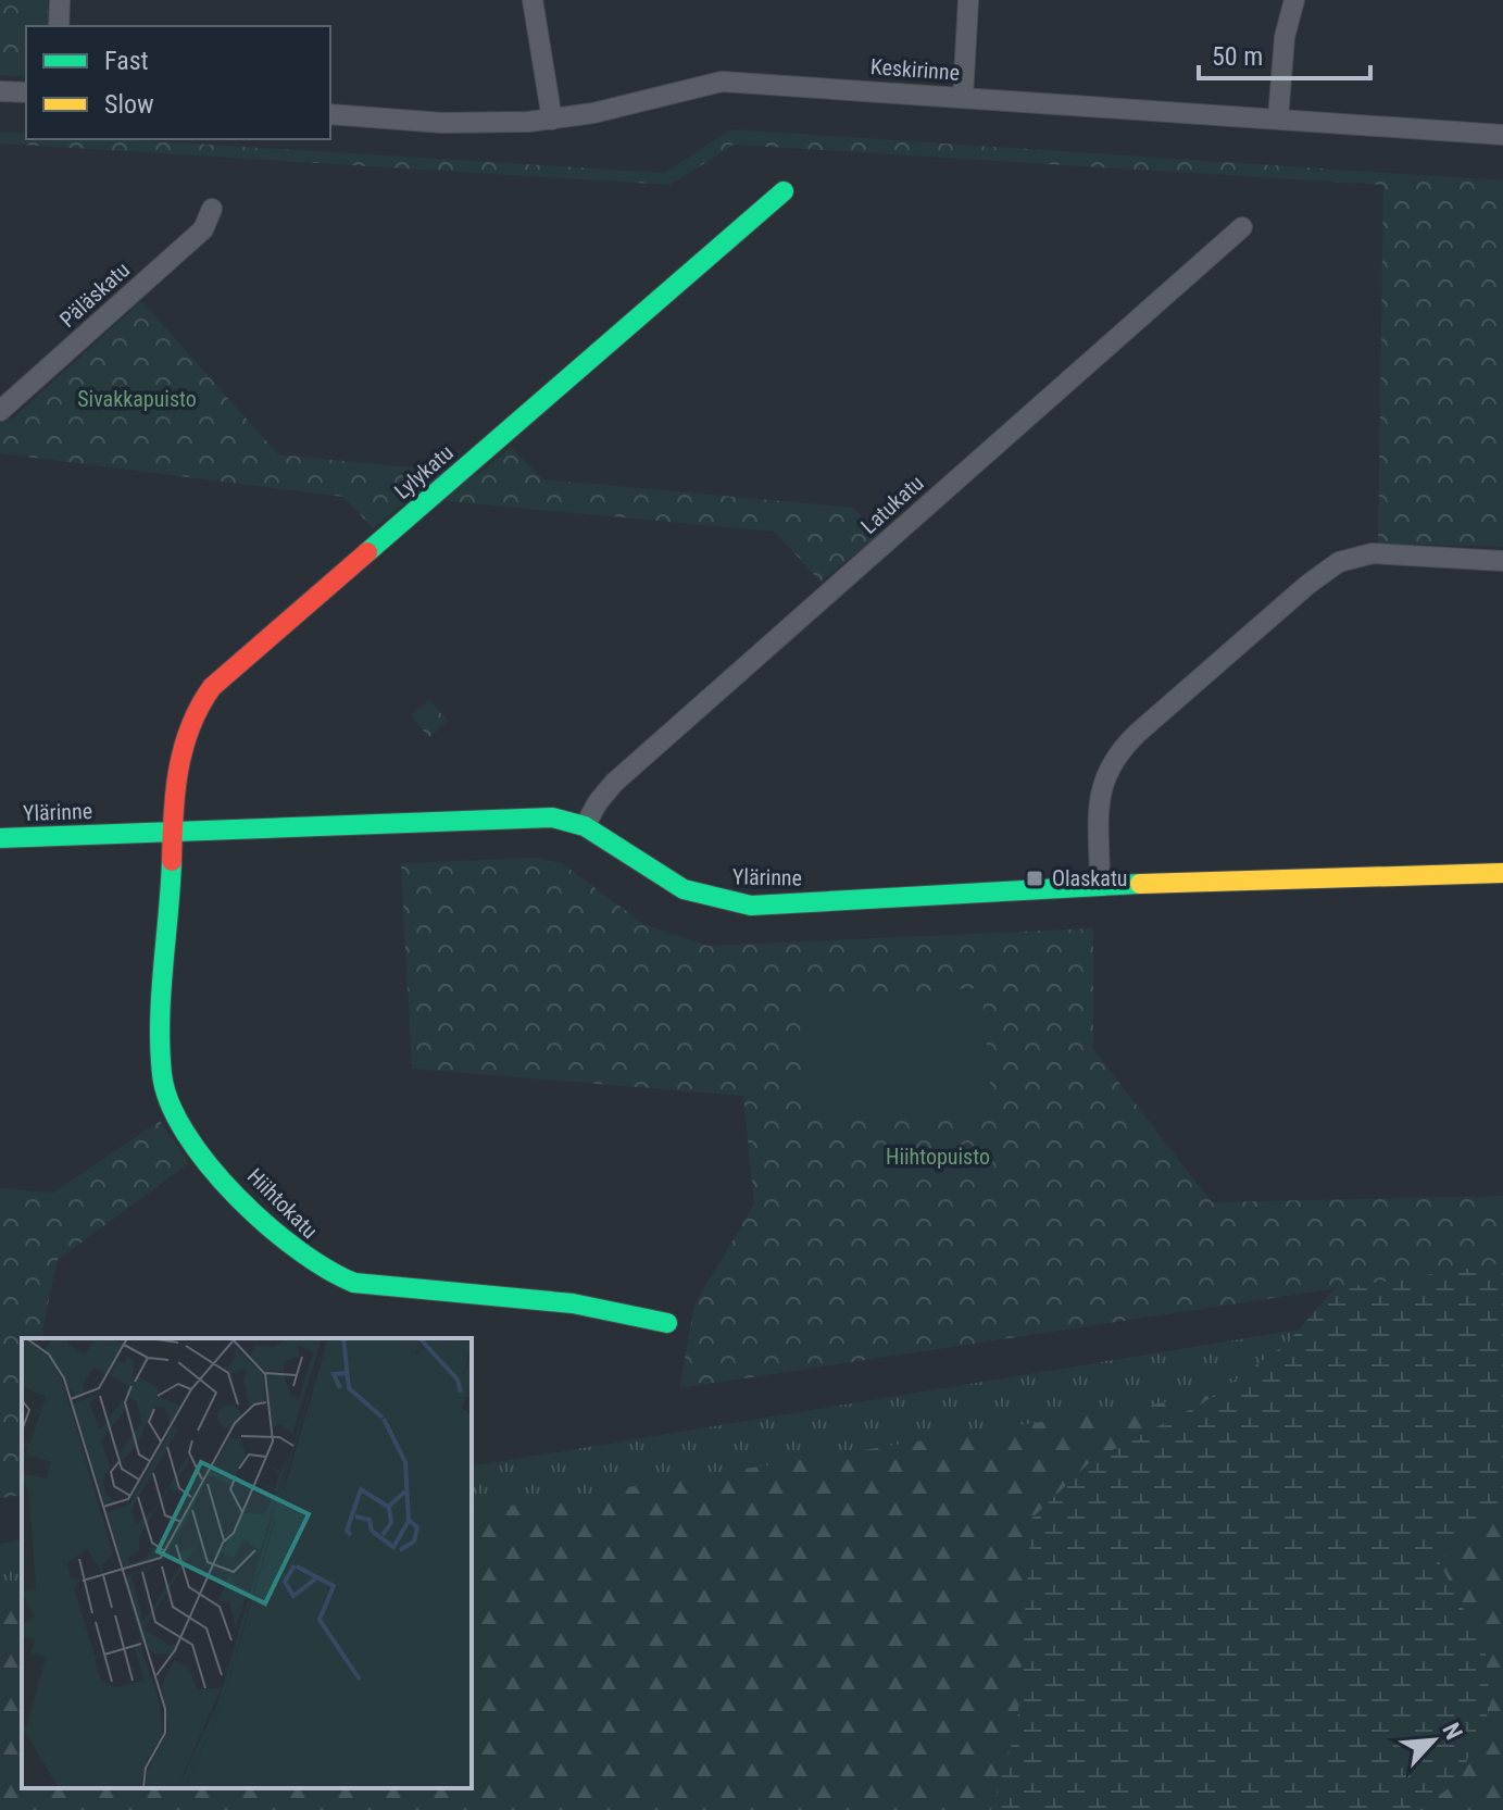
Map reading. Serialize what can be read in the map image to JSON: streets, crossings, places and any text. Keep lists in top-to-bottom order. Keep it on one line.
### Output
{"streets":{"street":["Keskirinne","Päläskatu","Lylykatu","Latukatu","Ylärinne","Hiihtokatu"]},"crossings":[["Lylykatu","Ylärinne"],["Lylykatu","Hiihtokatu"],["Latukatu","Ylärinne"],["Ylärinne","Hiihtokatu"]],"parks":["Sivakkapuisto","Hiihtopuisto"],"places":{"transit":["Olaskatu"]},"legend":["Fast","Slow"],"scale_bar":"50 m","north":"top right"}
